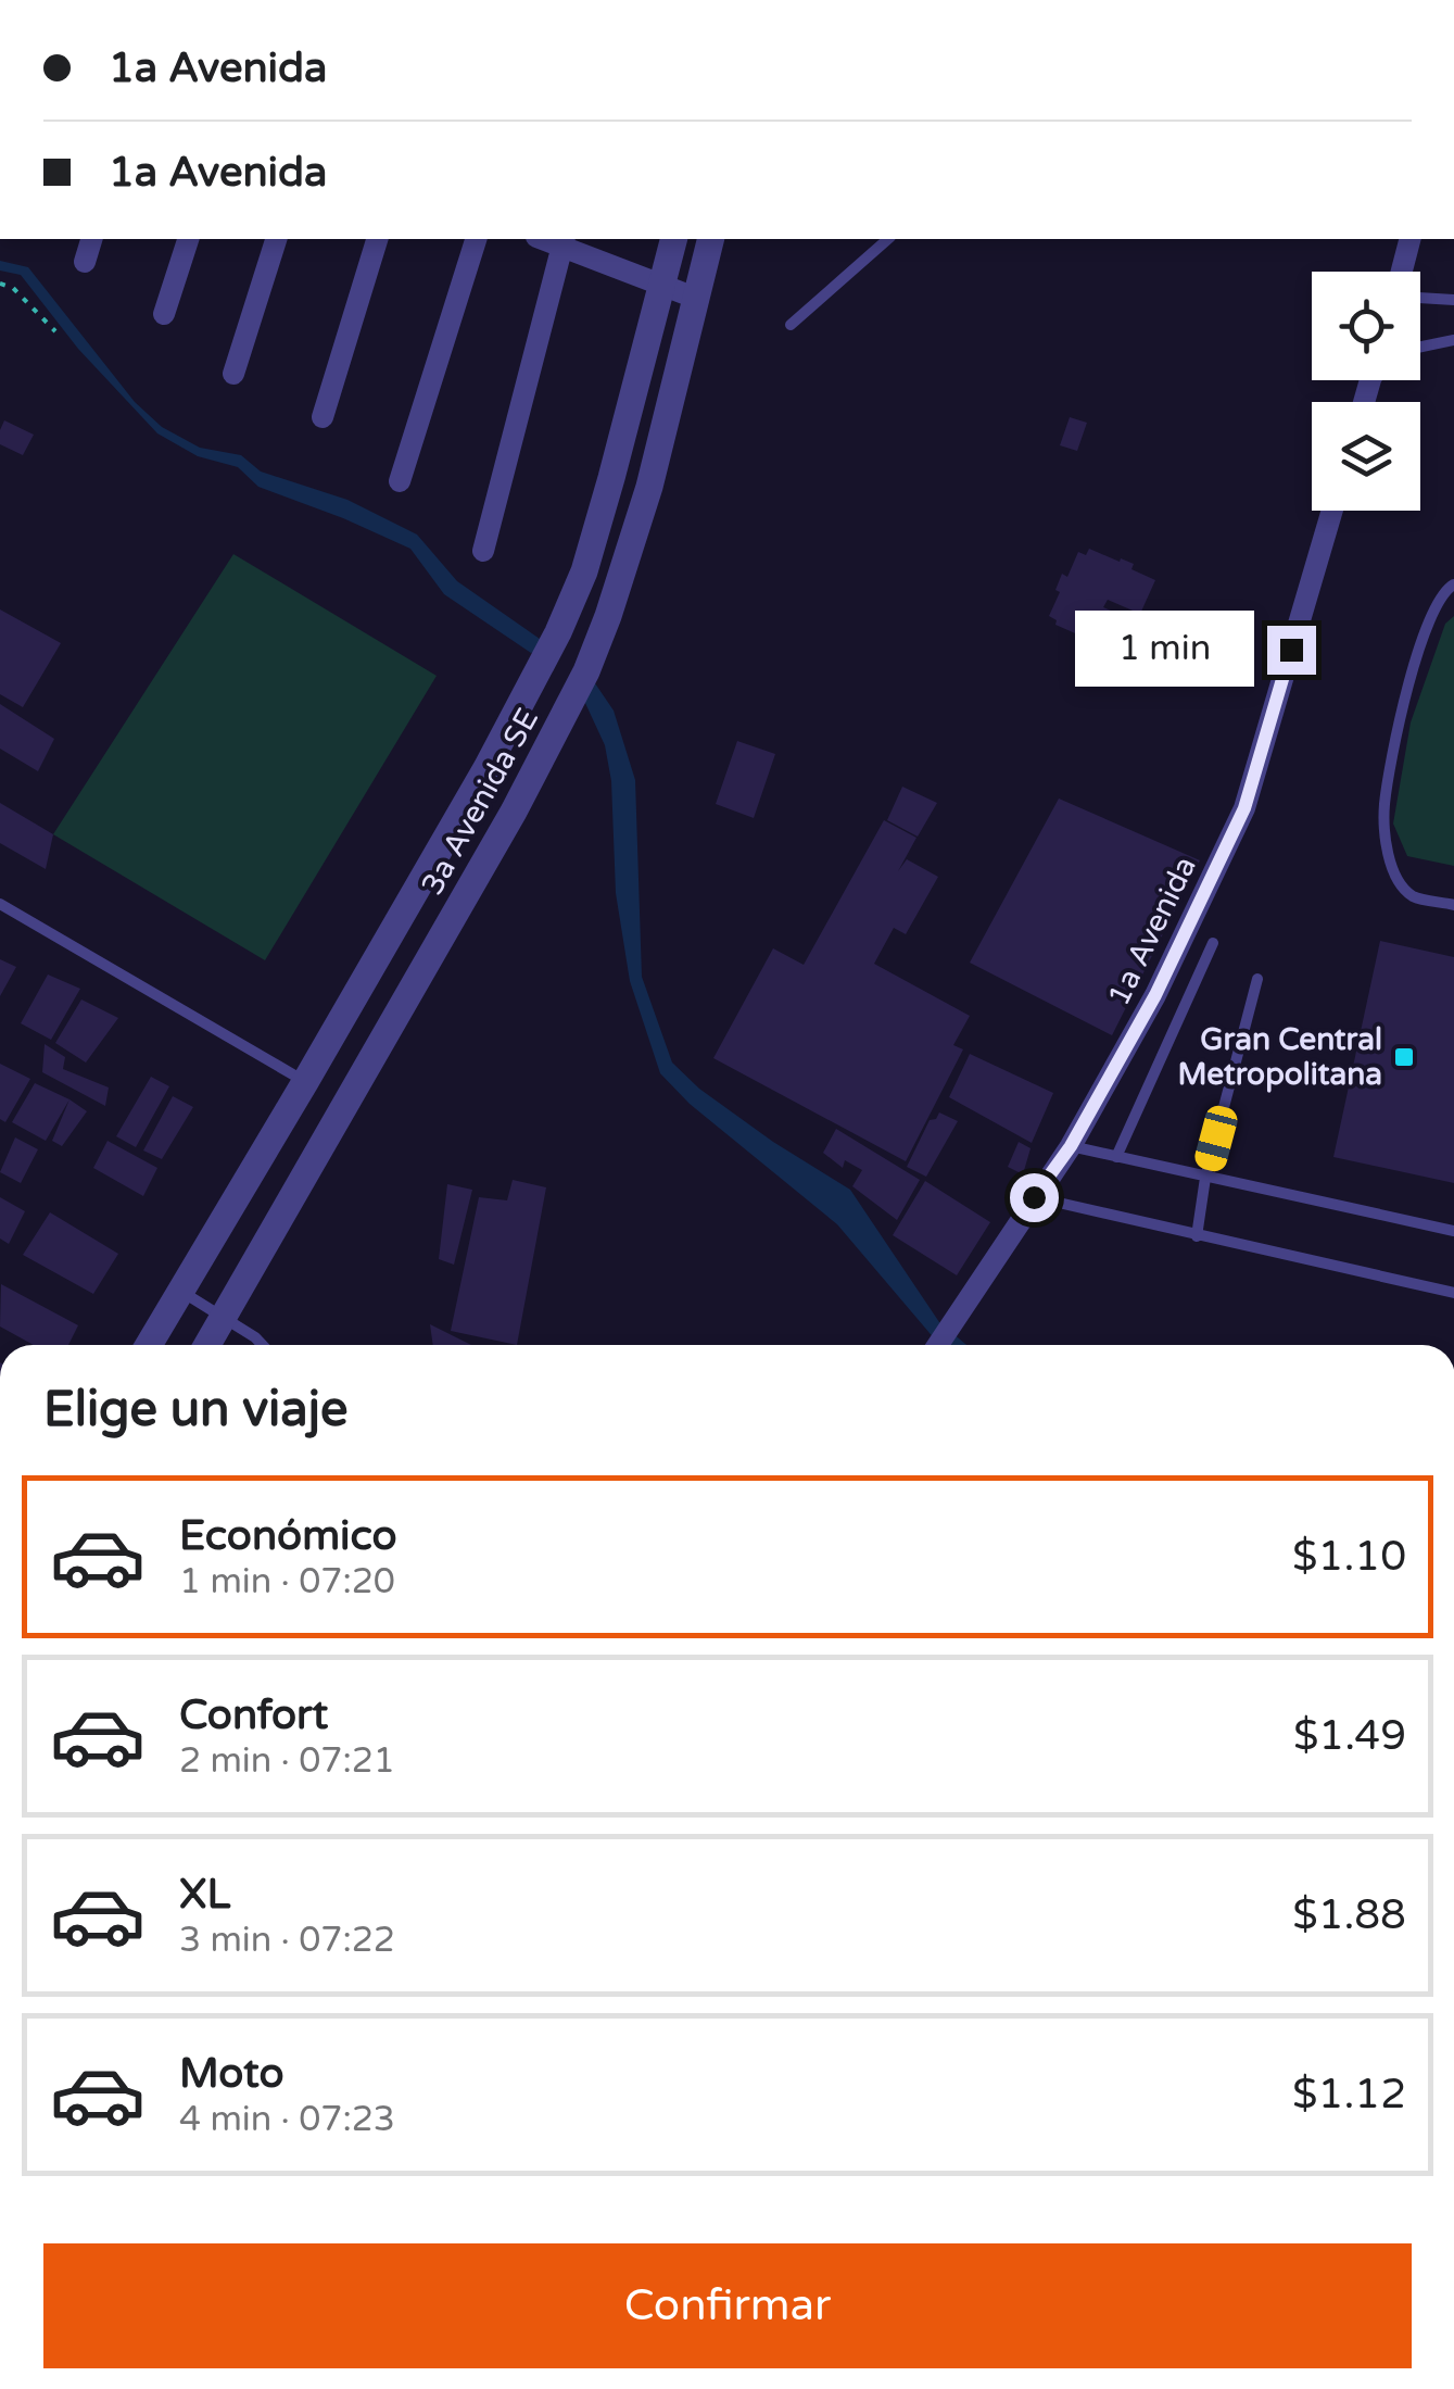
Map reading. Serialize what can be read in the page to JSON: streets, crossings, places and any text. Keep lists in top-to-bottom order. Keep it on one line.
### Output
{"streets":{"street":["3a Avenida SE","1a Avenida"]},"places":{"transit":["Gran Central Metropolitana"]},"page":{"banner":["1a Avenida","1a Avenida"],"bubble":"1 min","heading":"Elige un viaje","list":[{"name":"Económico","note":"1 min · 07:20","value":"$1.10"},{"name":"Confort","note":"2 min · 07:21","value":"$1.49"},{"name":"XL","note":"3 min · 07:22","value":"$1.88"},{"name":"Moto","note":"4 min · 07:23","value":"$1.12"}],"buttons":"Confirmar"}}
